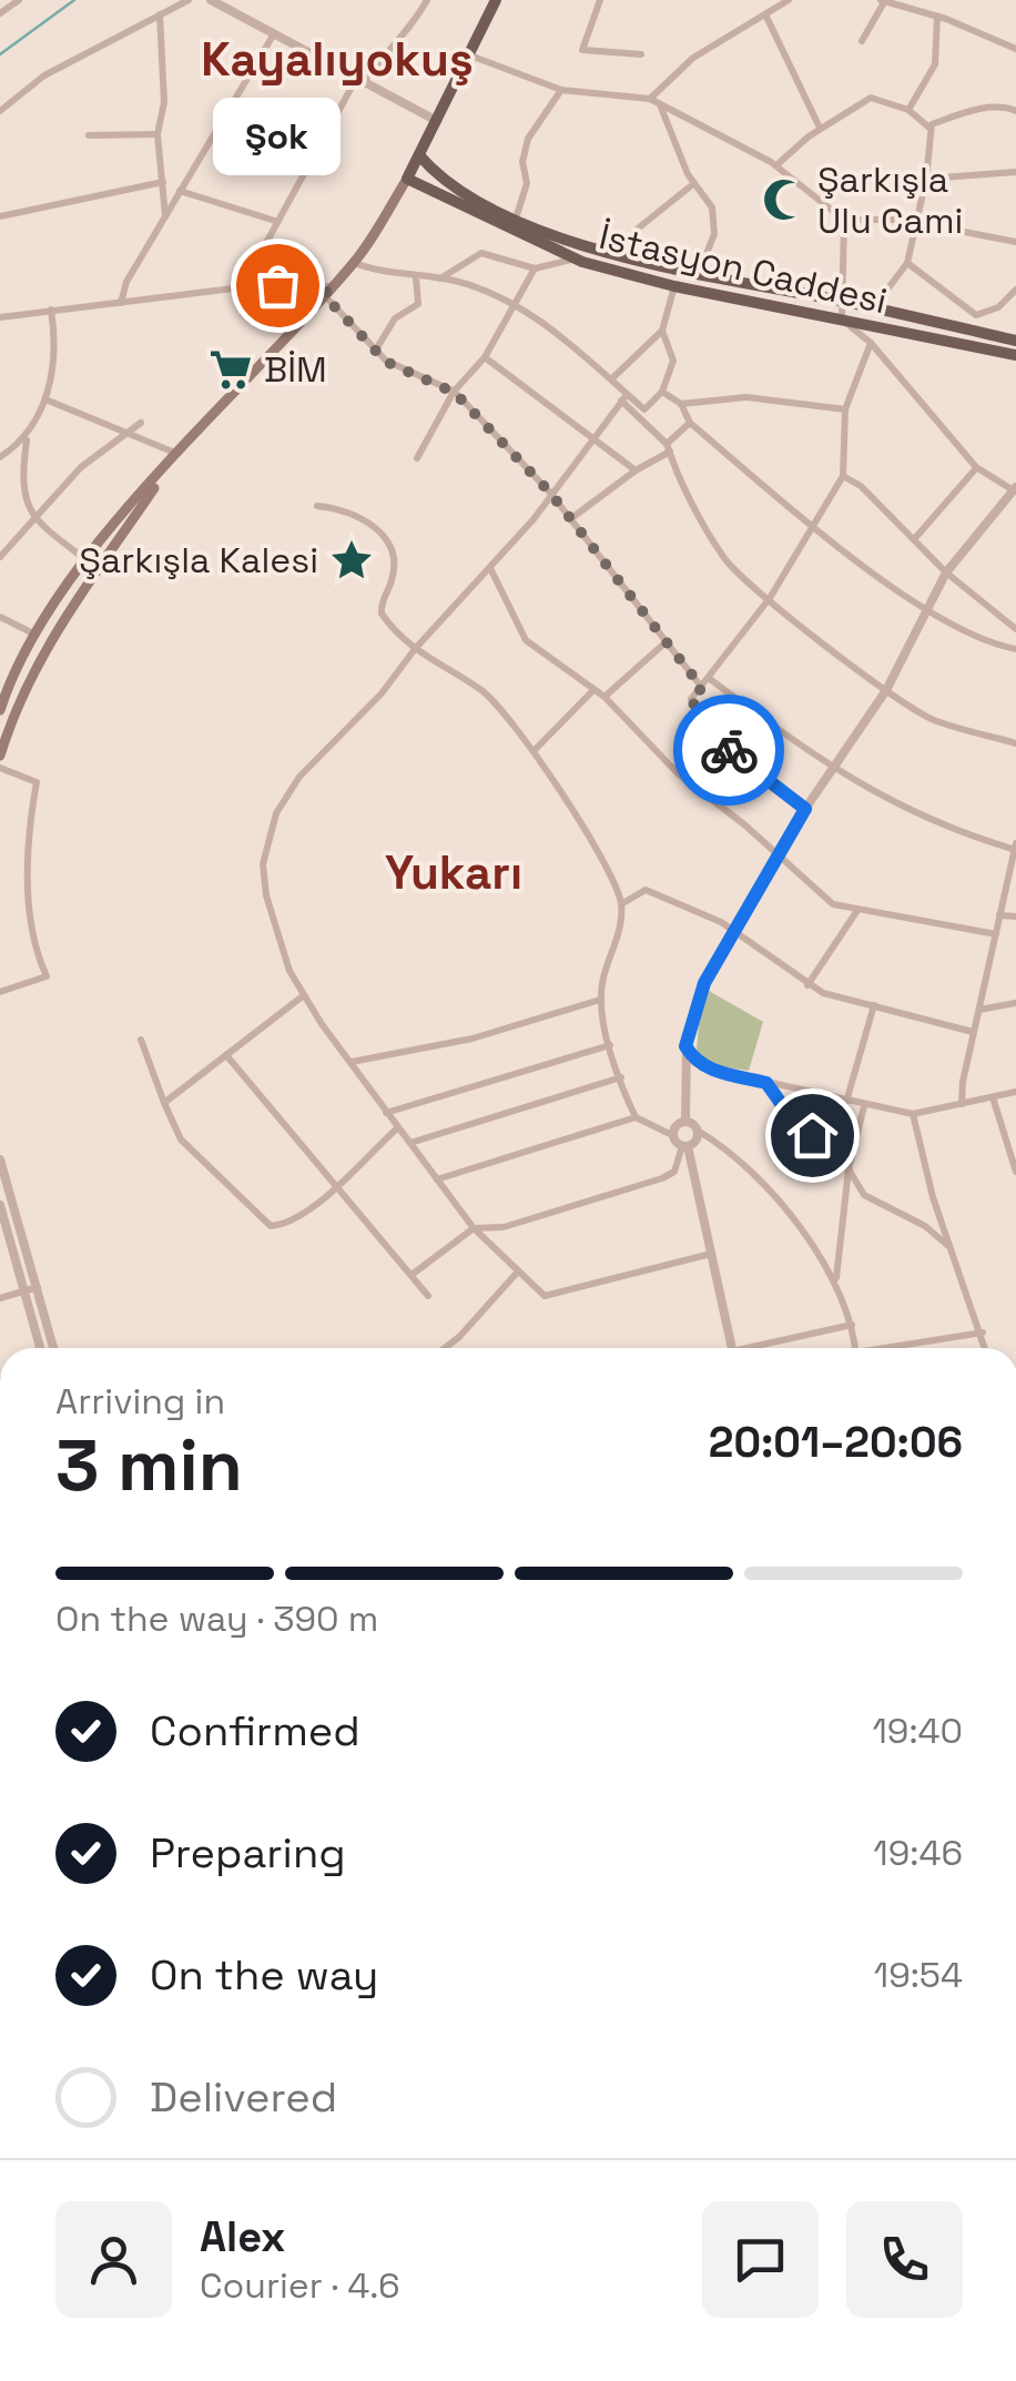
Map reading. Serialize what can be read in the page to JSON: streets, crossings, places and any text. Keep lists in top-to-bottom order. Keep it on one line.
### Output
{"streets":{"main road":["İstasyon Caddesi"]},"districts":["Kayalıyokuş","Yukarı"],"places":{"mosque":["Şarkışla Ulu Cami"],"other":["Şok"],"supermarket":["BİM"],"place":["Şarkışla Kalesi"]},"page":{"bubble":"Şok","heading":["3 min","Arriving in","20:01–20:06"],"panel":["Alex","Courier · 4.6"],"bar":"On the way · 390 m","list":[["Confirmed","19:40"],["Preparing","19:46"],["On the way","19:54"],"Delivered"]}}
